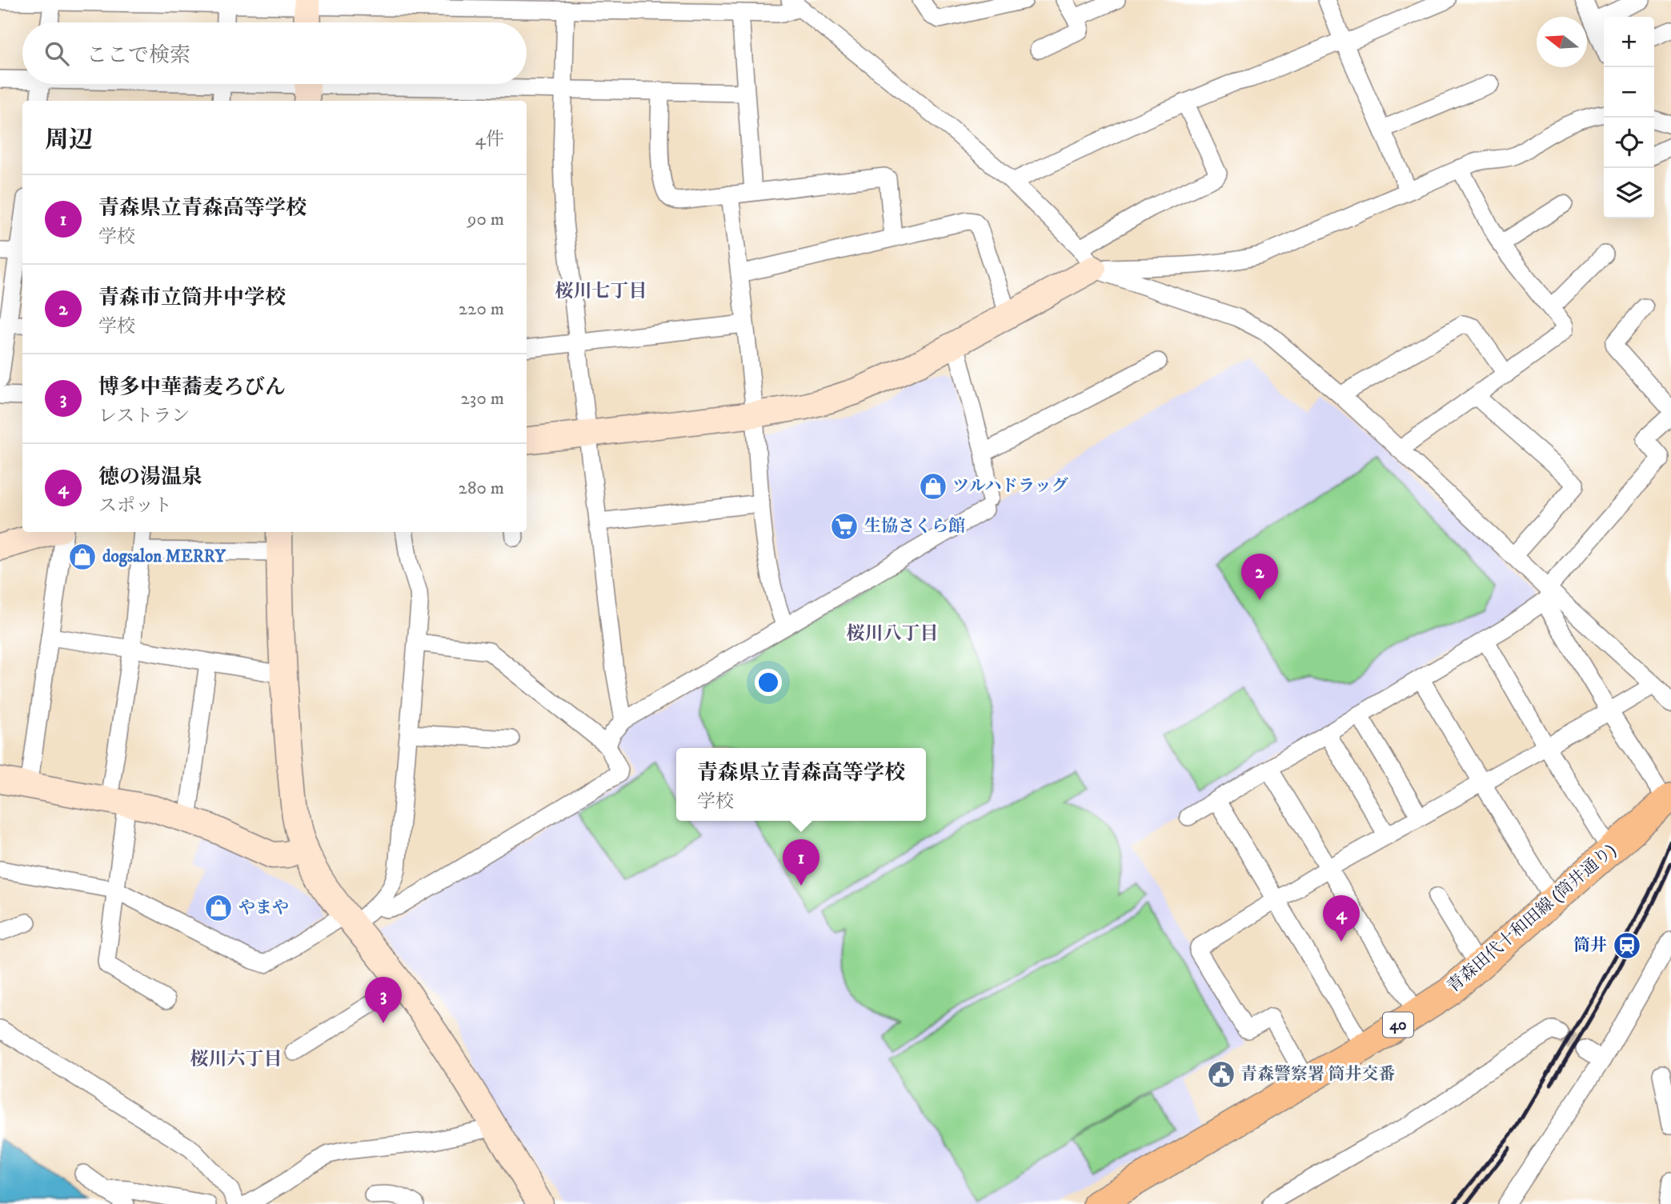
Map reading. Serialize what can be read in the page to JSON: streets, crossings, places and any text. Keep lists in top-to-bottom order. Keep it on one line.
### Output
{"streets":{"main road":["青森田代十和田線 (筒井通り)","40"]},"districts":["桜川七丁目","桜川八丁目","桜川六丁目"],"places":{"shop":["ツルハドラッグ","dogsalon MERRY","やまや"],"supermarket":["生協さくら館"],"station":["筒井"],"public building":["青森警察署 筒井交番"]},"north":"left","page":{"map_buttons":["+","−"],"search":"ここで検索","heading":["周辺","4件"],"list":[{"mark":"1","name":"青森県立青森高等学校","note":"学校","value":"90 m"},{"mark":"2","name":"青森市立筒井中学校","note":"学校","value":"220 m"},{"mark":"3","name":"博多中華蕎麦ろびん","note":"レストラン","value":"230 m"},{"mark":"4","name":"徳の湯温泉","note":"スポット","value":"280 m"}],"pins":["2","1","4","3"],"popup":["青森県立青森高等学校","学校"]}}
